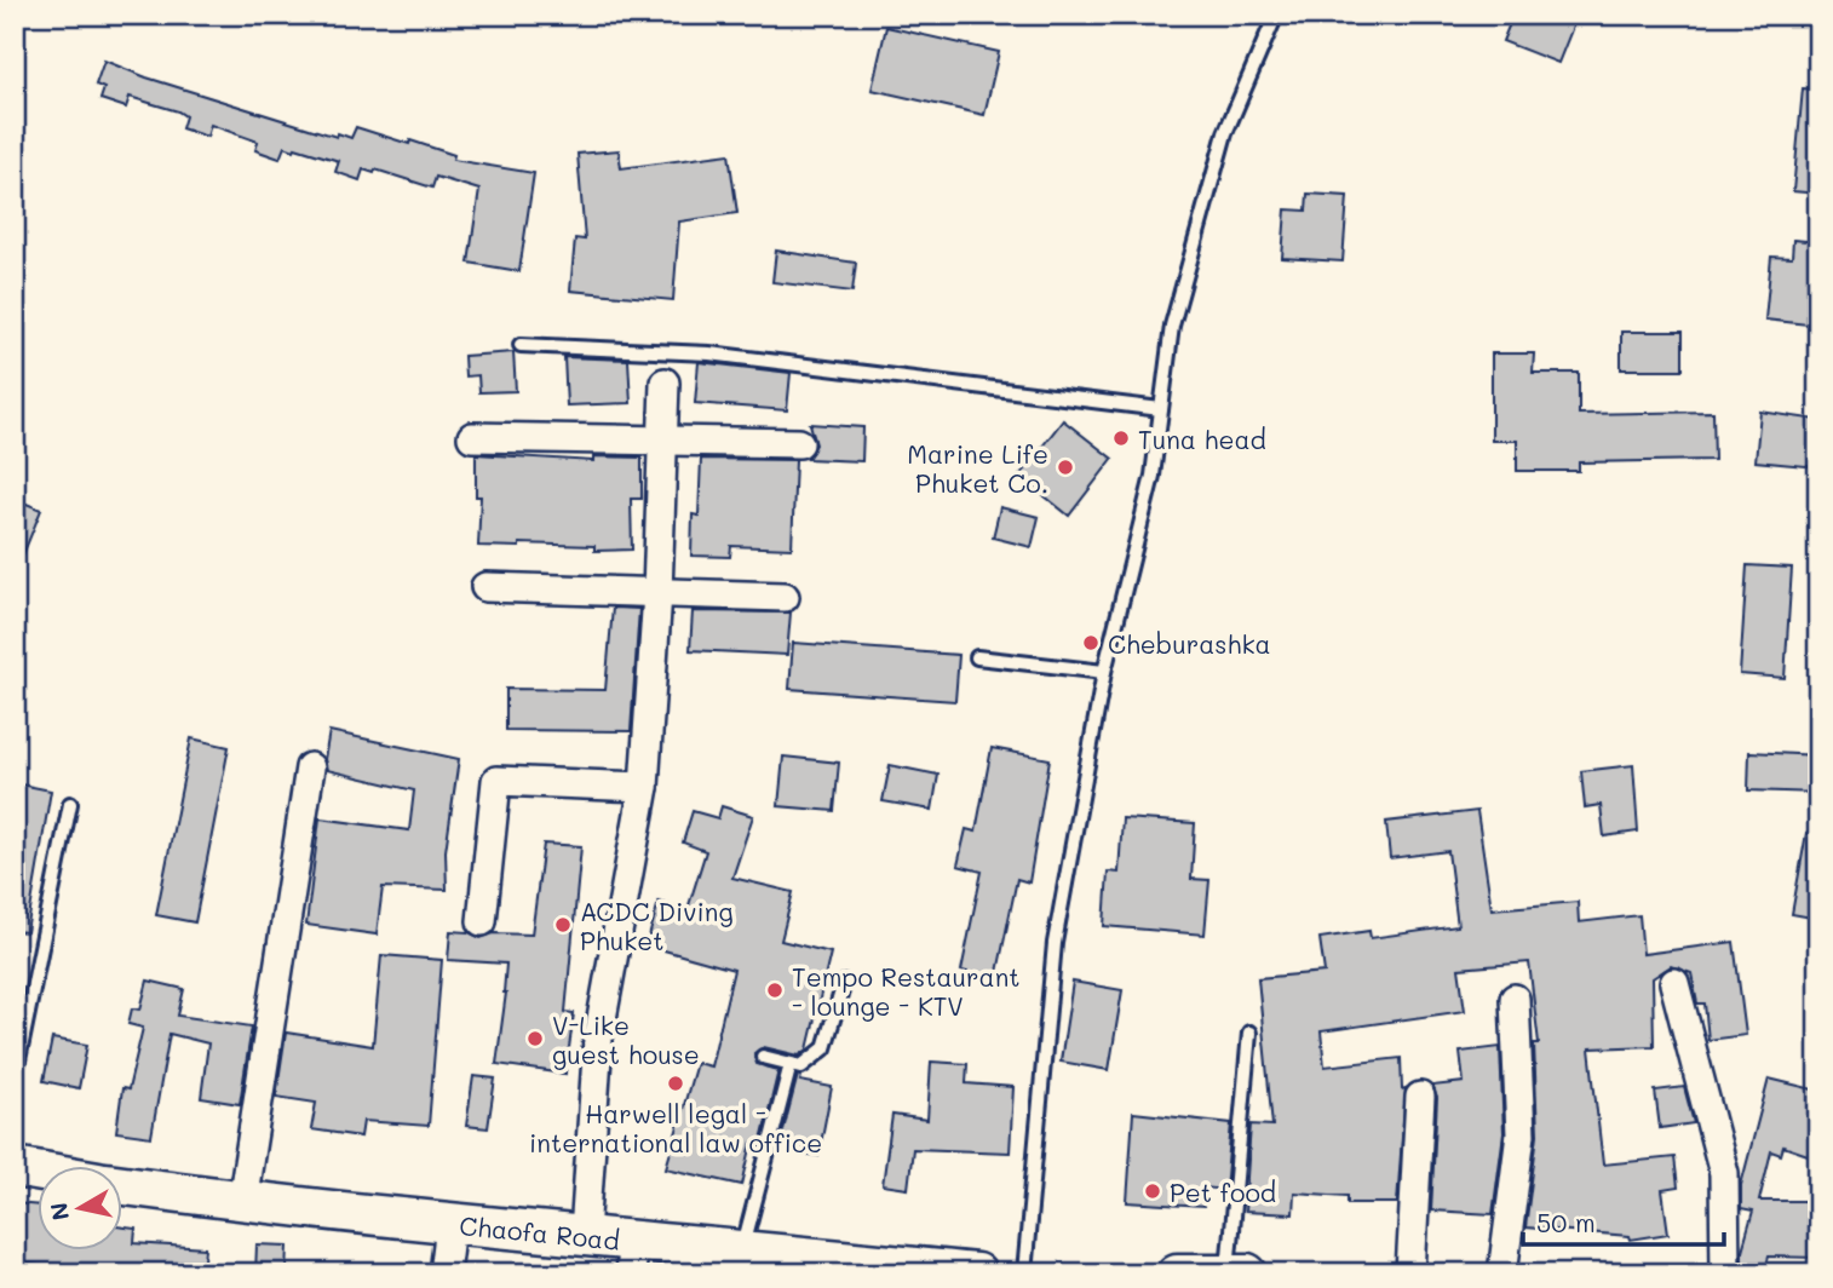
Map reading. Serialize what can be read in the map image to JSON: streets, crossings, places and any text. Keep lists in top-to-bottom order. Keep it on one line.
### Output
{"streets":{"main road":["Chaofa Road"]},"places":["Tuna head","Marine Life Phuket Co.","Cheburashka","ACDC Diving Phuket","Tempo Restaurant - lounge - KTV","V-Like guest house","Harwell legal - international law office","Pet food"],"scale_bar":"50 m","north":"left"}
